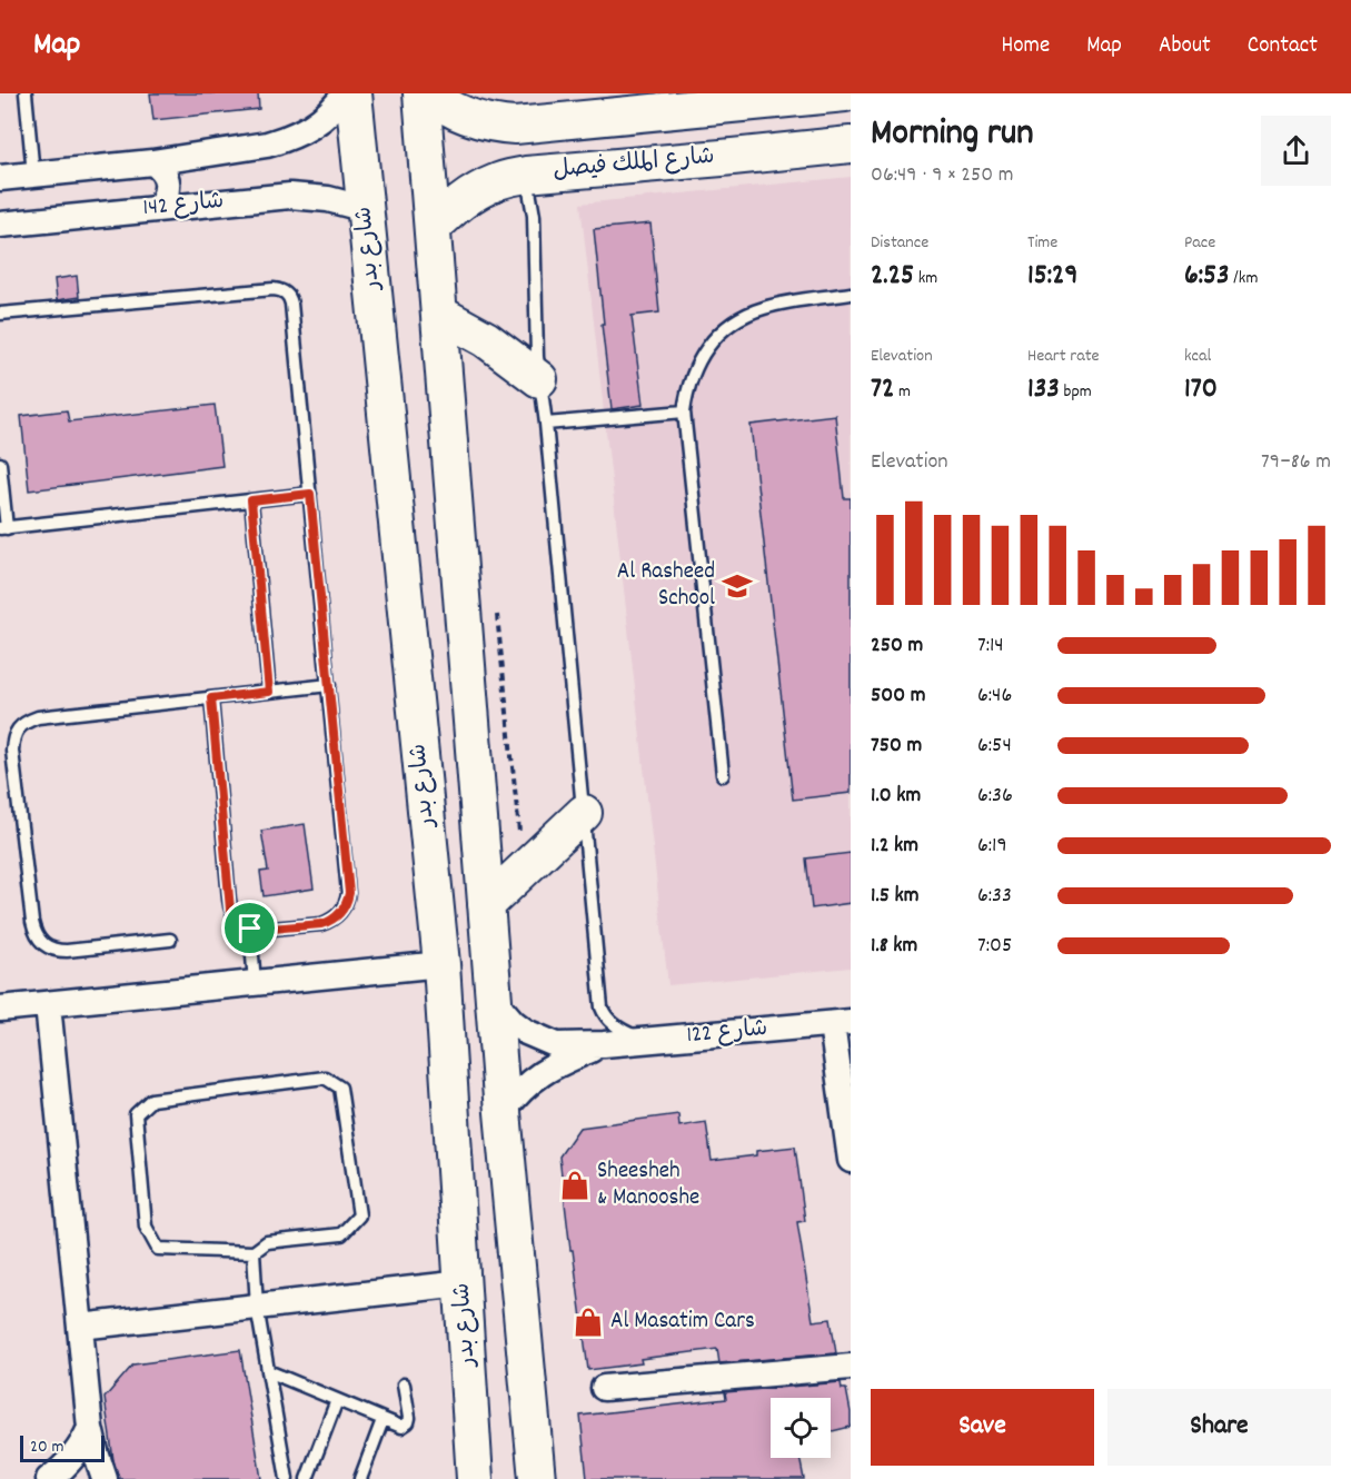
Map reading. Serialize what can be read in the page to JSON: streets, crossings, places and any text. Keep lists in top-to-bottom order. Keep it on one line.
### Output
{"streets":{"main road":["شارع الملك فيصل","شارع بدر"],"street":["شارع 142","شارع 122"]},"crossings":[["شارع 142","شارع بدر"]],"places":{"school or university":["Al Rasheed School"],"shop":["Sheesheh & Manooshe","Al Masatim Cars"]},"scale_bar":"20 m","page":{"header":"Map","nav":["Home","Map","About","Contact"],"heading":["Morning run","06:49 · 9 × 250 m"],"stats":[["Distance","2.25 km"],["Time","15:29"],["Pace","6:53 /km"],["Elevation","72 m"],["Heart rate","133 bpm"],["kcal","170"]],"chart":["Elevation","79–86 m"],"list":[{"name":"250 m","note":"7:14"},{"name":"500 m","note":"6:46"},{"name":"750 m","note":"6:54"},{"name":"1.0 km","note":"6:36"},{"name":"1.2 km","note":"6:19"},{"name":"1.5 km","note":"6:33"},{"name":"1.8 km","note":"7:05"}],"buttons":["Save","Share"],"scale":"20 m"}}
